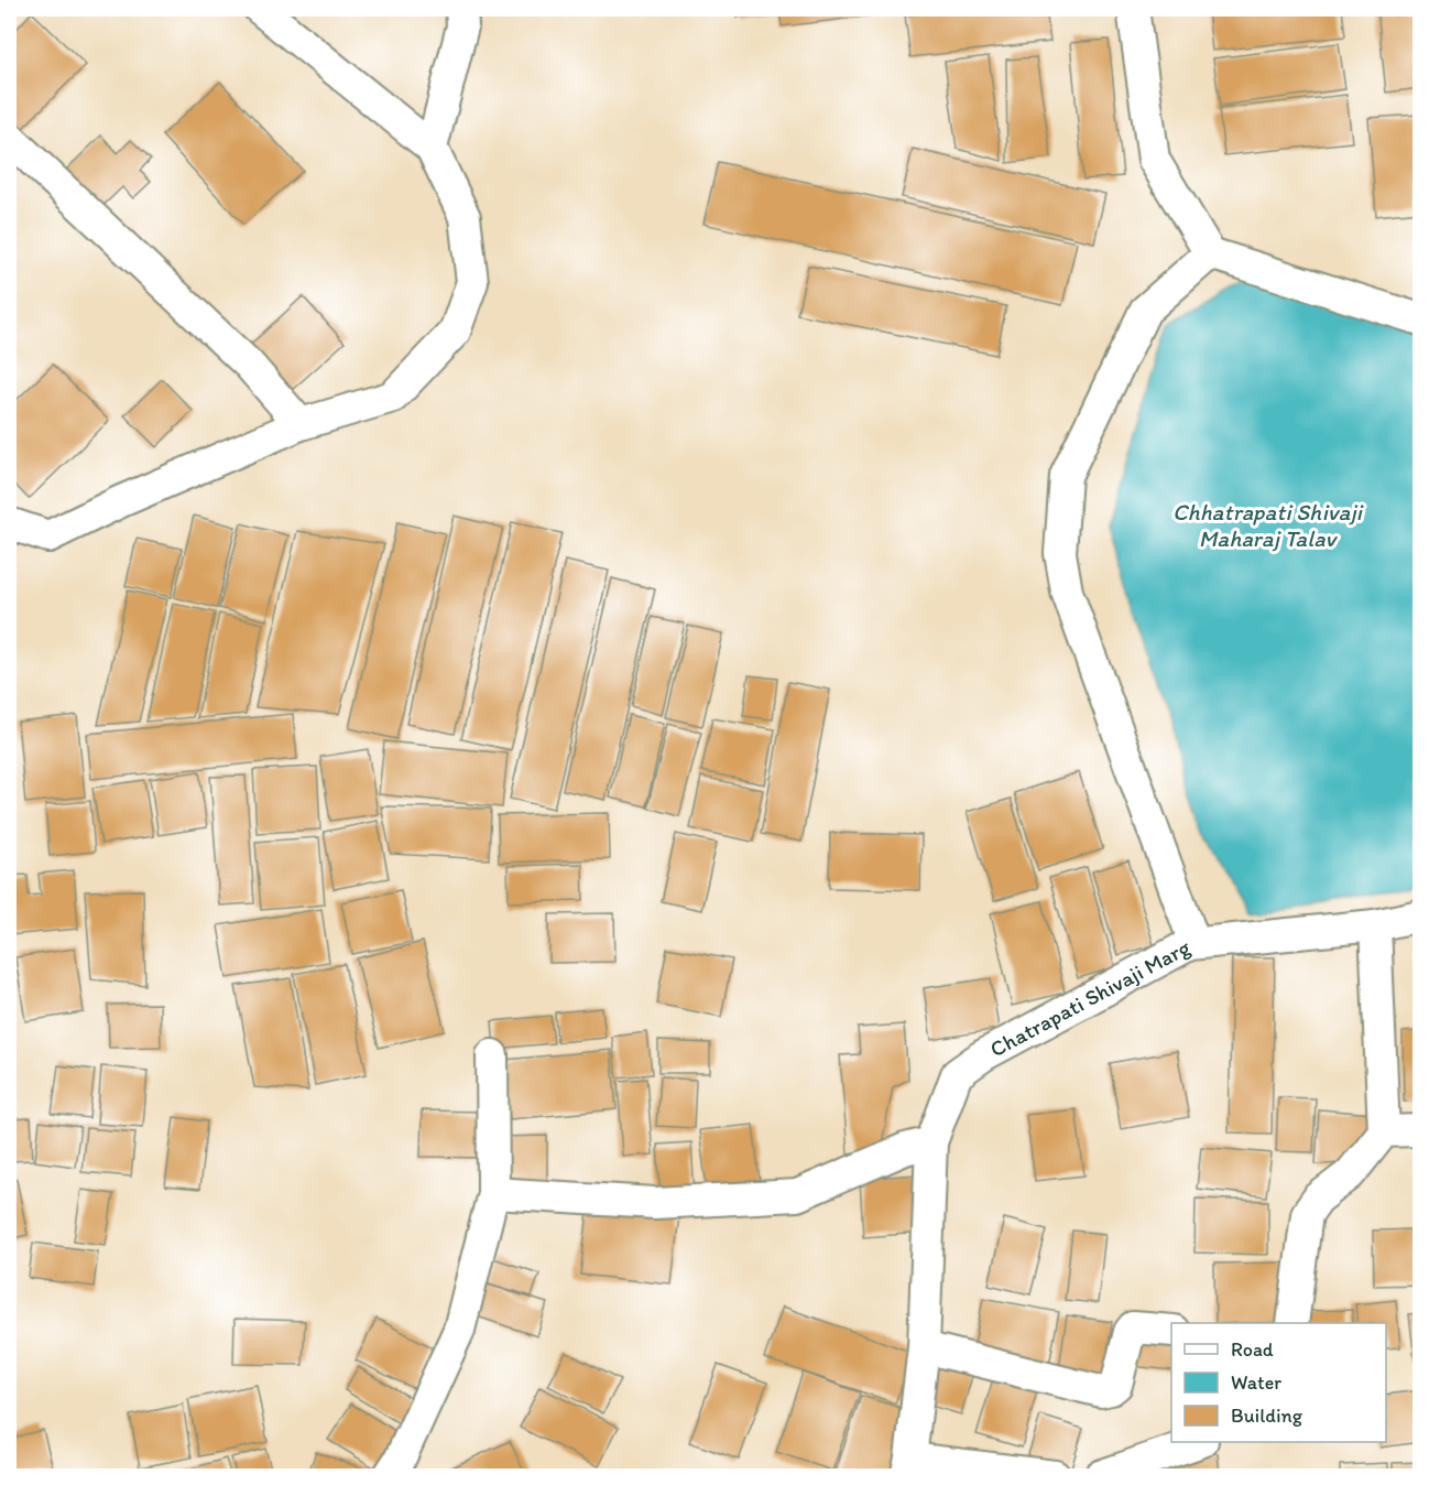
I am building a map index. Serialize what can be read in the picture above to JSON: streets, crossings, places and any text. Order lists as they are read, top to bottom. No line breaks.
{"streets":{"street":["Chatrapati Shivaji Marg"]},"water":["Chhatrapati Shivaji Maharaj Talav"],"legend":["Road","Water","Building"]}
